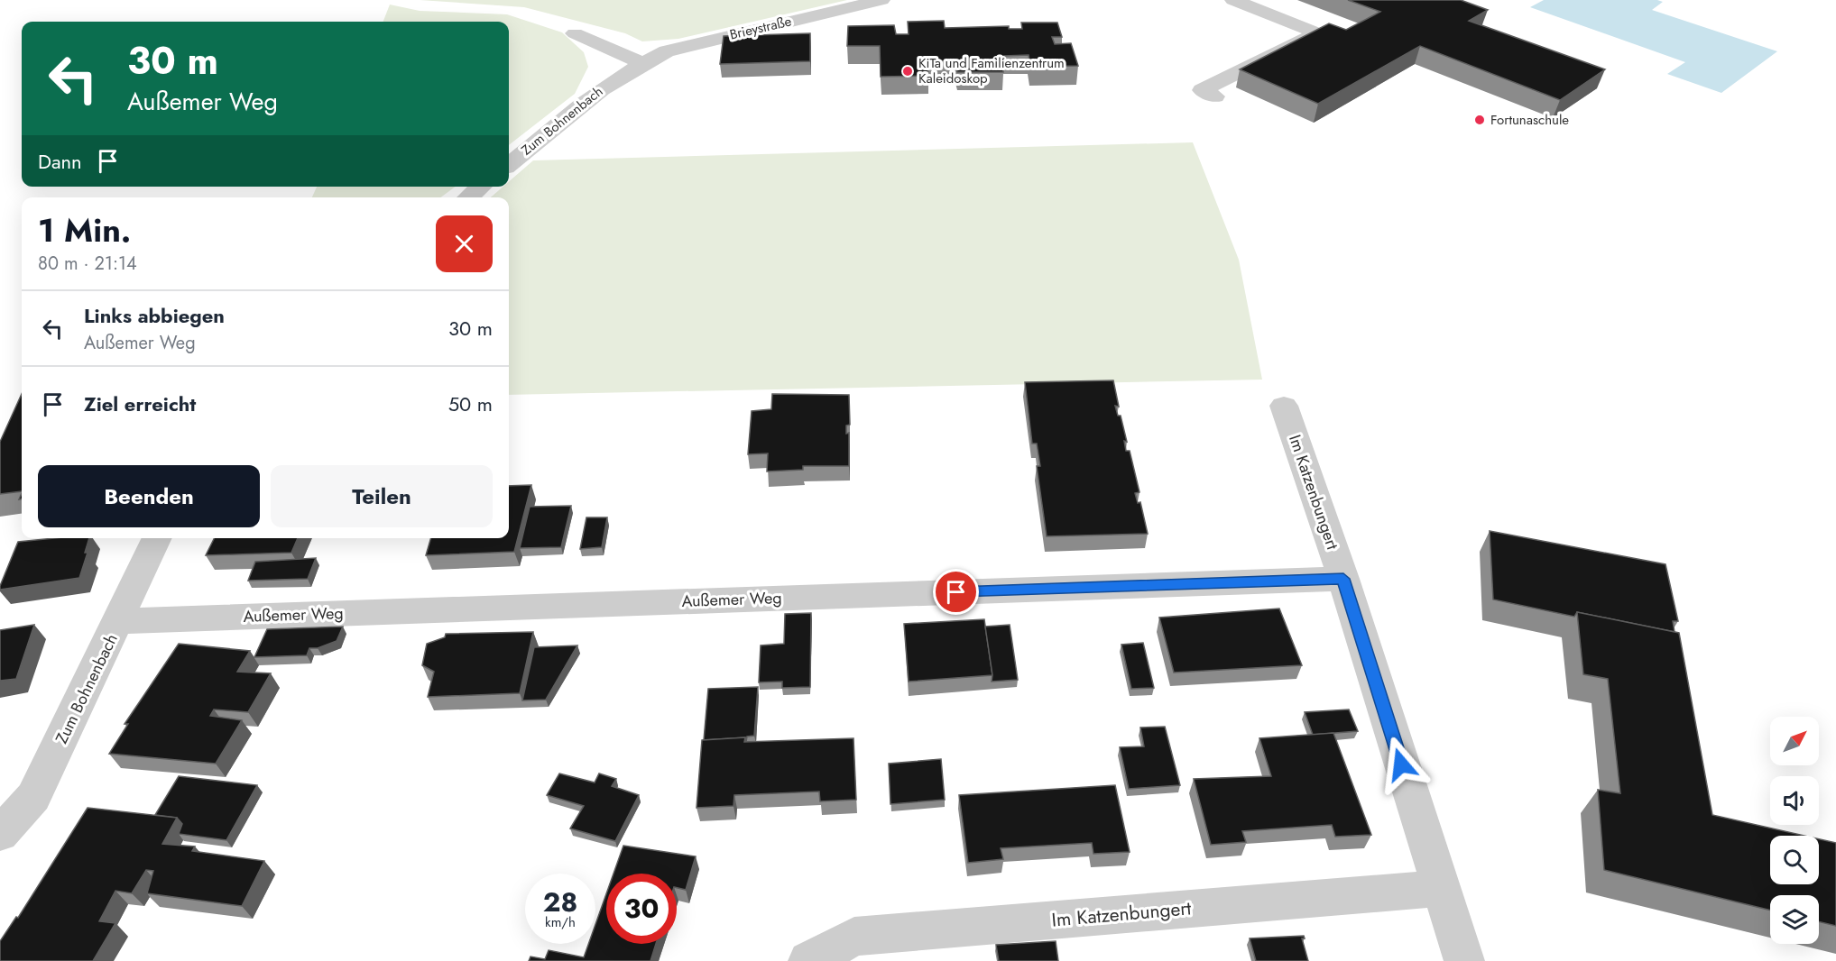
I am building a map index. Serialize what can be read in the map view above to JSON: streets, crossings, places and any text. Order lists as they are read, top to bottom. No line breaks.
{"streets":{"street":["Brieystraße","Zum Bohnenbach","Im Katzenbungert","Außemer Weg"]},"crossings":[["Brieystraße","Zum Bohnenbach"],["Zum Bohnenbach","Außemer Weg"],["Im Katzenbungert","Außemer Weg"]],"places":["KiTa und Familienzentrum Kaleidoskop","Fortunaschule"],"north":"top right","page":{"turn":["30 m","Außemer Weg"],"then":"Dann","heading":["1 Min.","80 m · 21:14"],"list":[{"name":"Links abbiegen","note":"Außemer Weg","value":"30 m"},{"name":"Ziel erreicht","value":"50 m"}],"buttons":["Beenden","Teilen"],"speed":"28 km/h","limit":"30"}}
